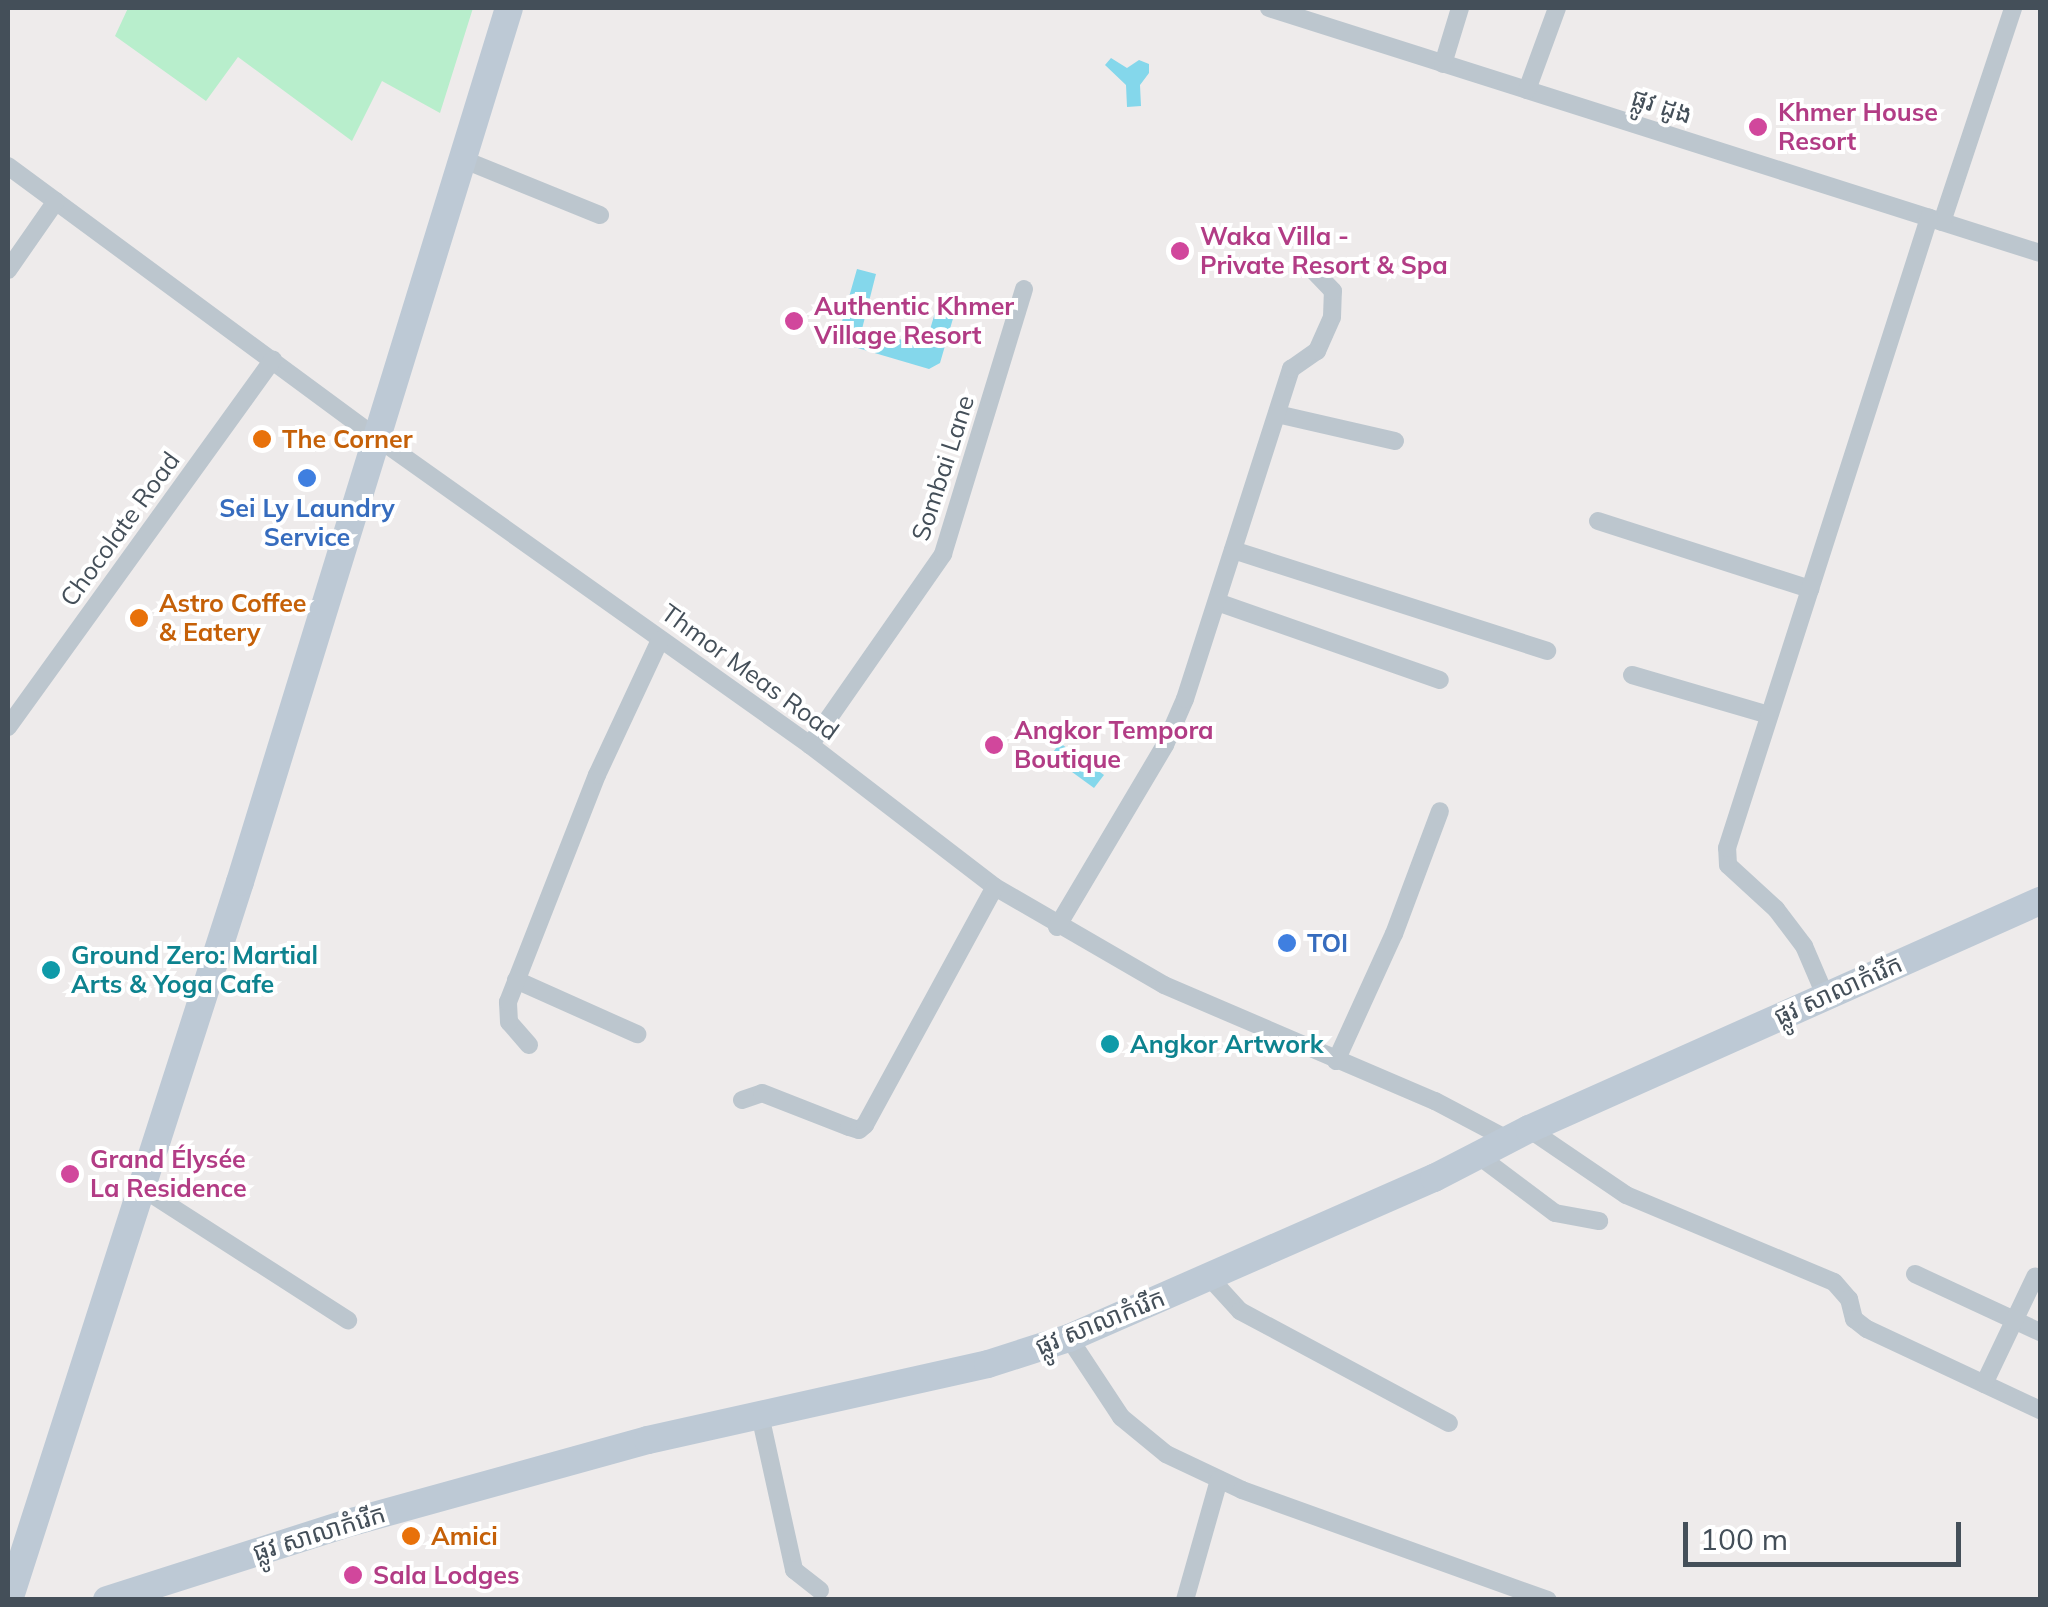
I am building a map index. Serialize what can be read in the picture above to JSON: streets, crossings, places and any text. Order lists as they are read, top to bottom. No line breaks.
{"streets":{"street":["ផ្លូវ ដូង","Sombai Lane","Chocolate Road","Thmor Meas Road","ផ្លូវ សាលាកំរើក"]},"crossings":[["Sombai Lane","Thmor Meas Road"],["Chocolate Road","Thmor Meas Road"],["Thmor Meas Road","ផ្លូវ សាលាកំរើក"]],"places":["Khmer House Resort","Waka Villa - Private Resort & Spa","Authentic Khmer Village Resort","The Corner","Sei Ly Laundry Service","Astro Coffee & Eatery","Angkor Tempora Boutique","TOI","Ground Zero: Martial Arts & Yoga Cafe","Angkor Artwork","Grand Élysée La Residence","Amici","Sala Lodges"],"scale_bar":"100 m"}
